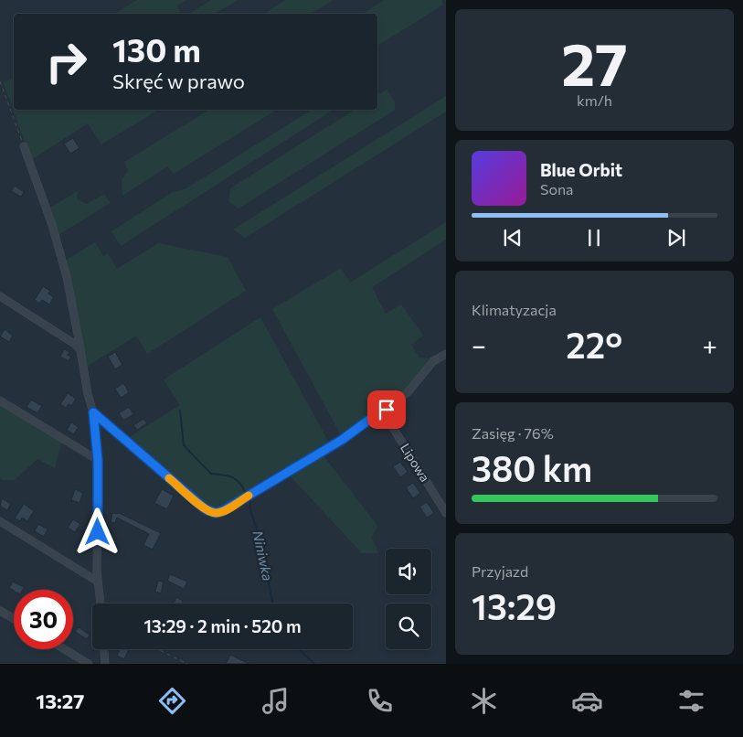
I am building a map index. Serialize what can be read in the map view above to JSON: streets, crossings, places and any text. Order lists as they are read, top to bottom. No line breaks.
{"streets":{"street":["Lipowa"]},"water":["Niniwka"],"page":{"tile":[["27","km/h"],"Klimatyzacja",["Zasięg · 76%","380 km"],["Przyjazd","13:29"]],"turn":["130 m","Skręć w prawo"],"song":["Blue Orbit","Sona"],"heat":["−","22°","+"],"limit":"30","trip":"13:29 · 2 min · 520 m","tabs":"13:27"}}
